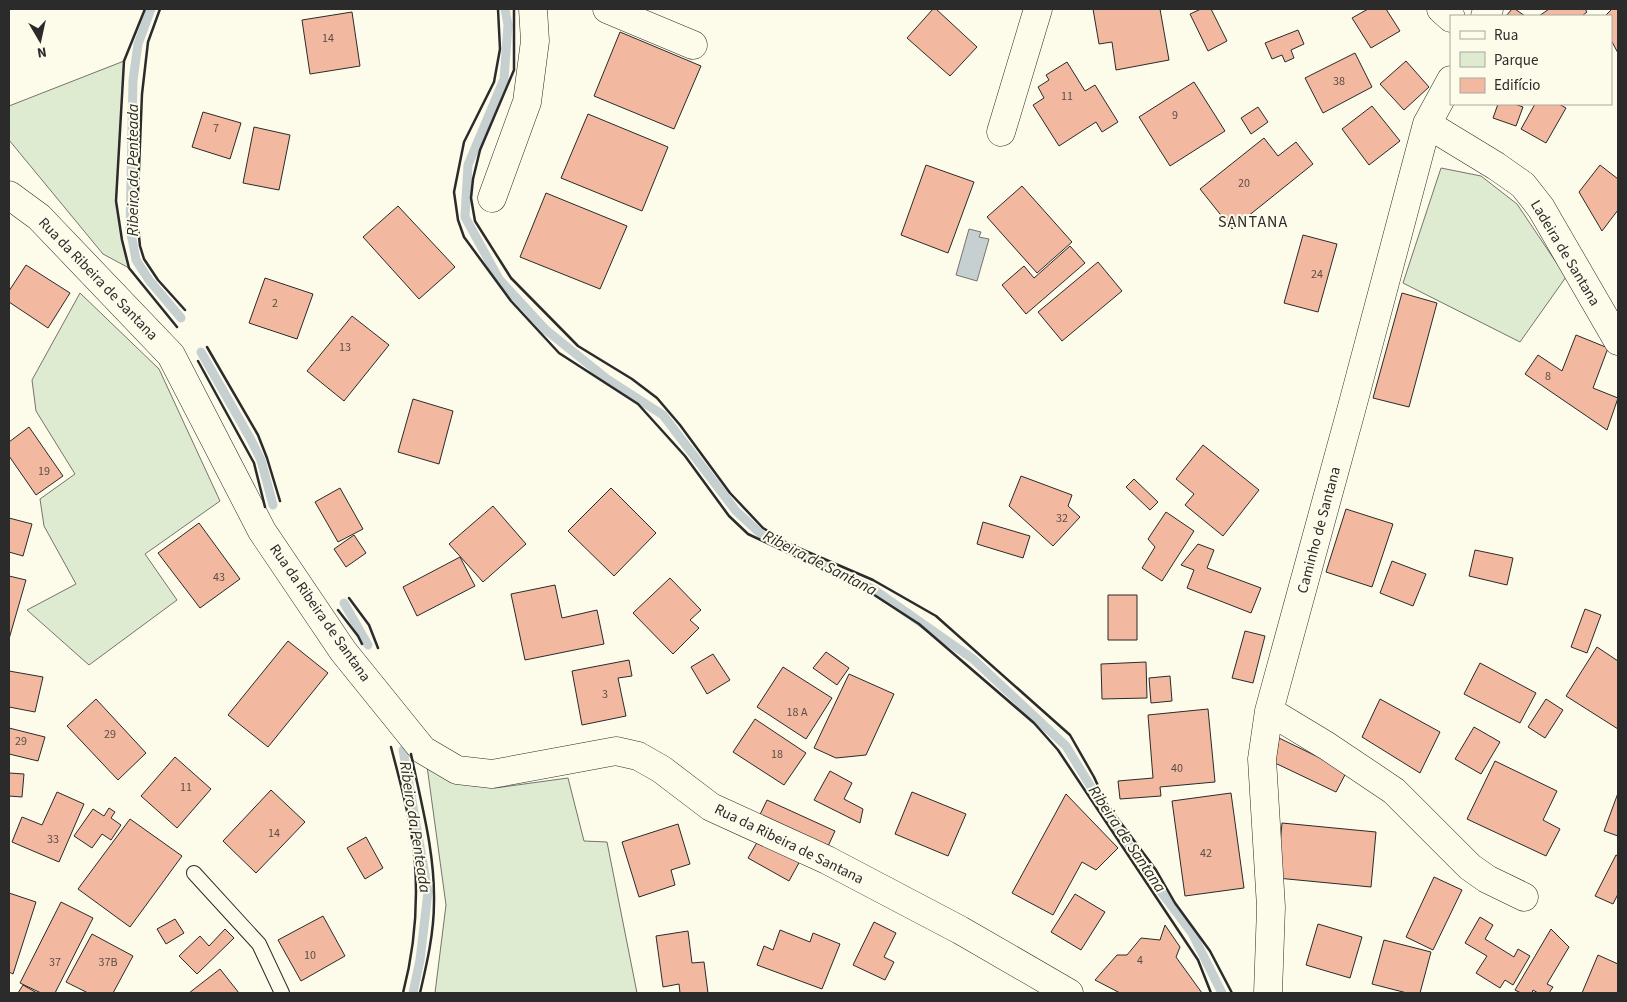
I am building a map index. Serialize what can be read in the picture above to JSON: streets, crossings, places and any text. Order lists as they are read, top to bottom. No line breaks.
{"streets":{"street":["Ladeira de Santana","Rua da Ribeira de Santana","Caminho de Santana"]},"crossings":[["Ladeira de Santana","Caminho de Santana"]],"districts":["SANTANA"],"water":["Ribeiro da Penteada","Ribeira de Santana"],"house_numbers":["14","38","11","9","7","20","24","2","13","8","19","32","43","3","18 A","29","29","18","40","11","14","33","42","10","4","37","37B"],"legend":["Rua","Parque","Edifício"],"north":"bottom"}
